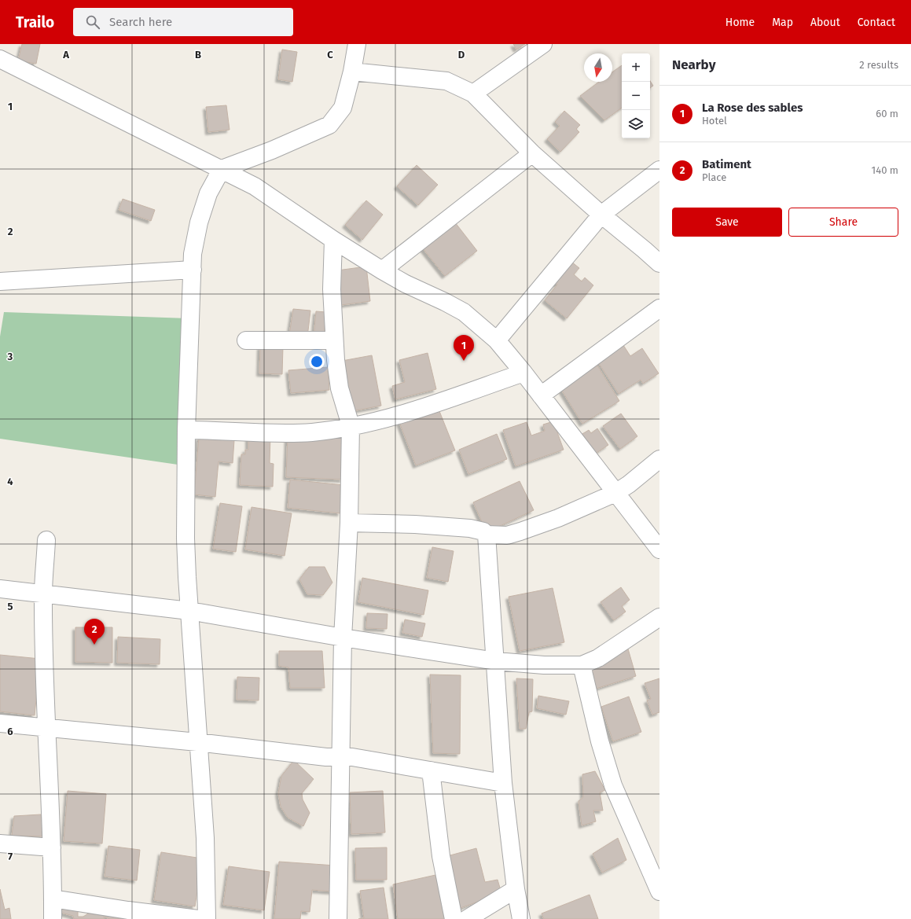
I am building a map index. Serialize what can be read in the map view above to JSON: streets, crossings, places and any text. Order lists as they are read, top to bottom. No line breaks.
{"north":"bottom","page":{"header":"Trailo","search":"Search here","nav":["Home","Map","About","Contact"],"heading":["Nearby","2 results"],"map_buttons":["+","−"],"list":[{"mark":"1","name":"La Rose des sables","note":"Hotel","value":"60 m"},{"mark":"2","name":"Batiment","note":"Place","value":"140 m"}],"buttons":["Save","Share"],"pins":["1","2"]},"grid":{"columns":["A","B","C","D"],"rows":["1","2","3","4","5","6","7"]}}
